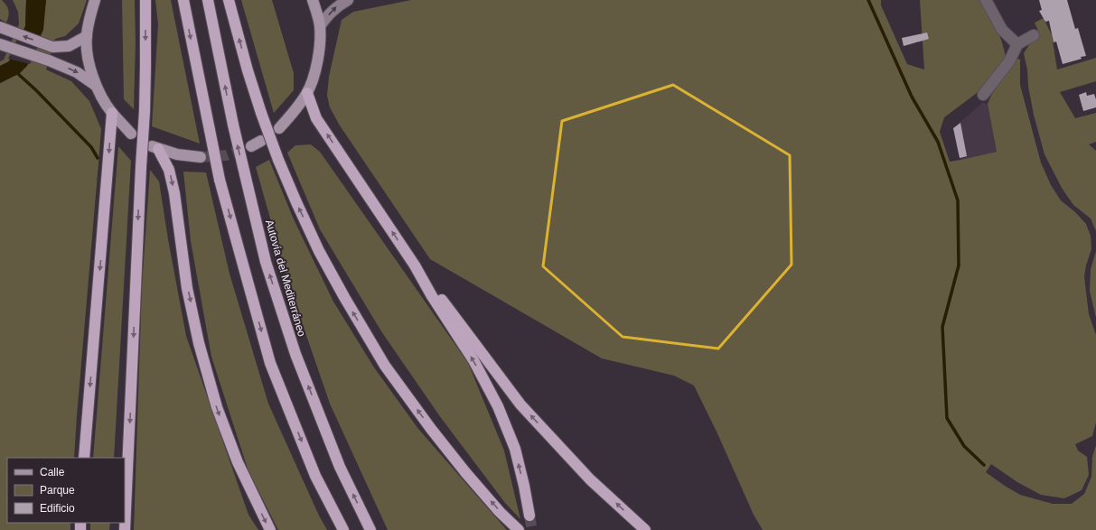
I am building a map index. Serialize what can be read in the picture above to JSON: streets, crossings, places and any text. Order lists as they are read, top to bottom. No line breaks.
{"streets":{"highway":["Autovía del Mediterráneo"]},"legend":["Calle","Parque","Edificio"]}
